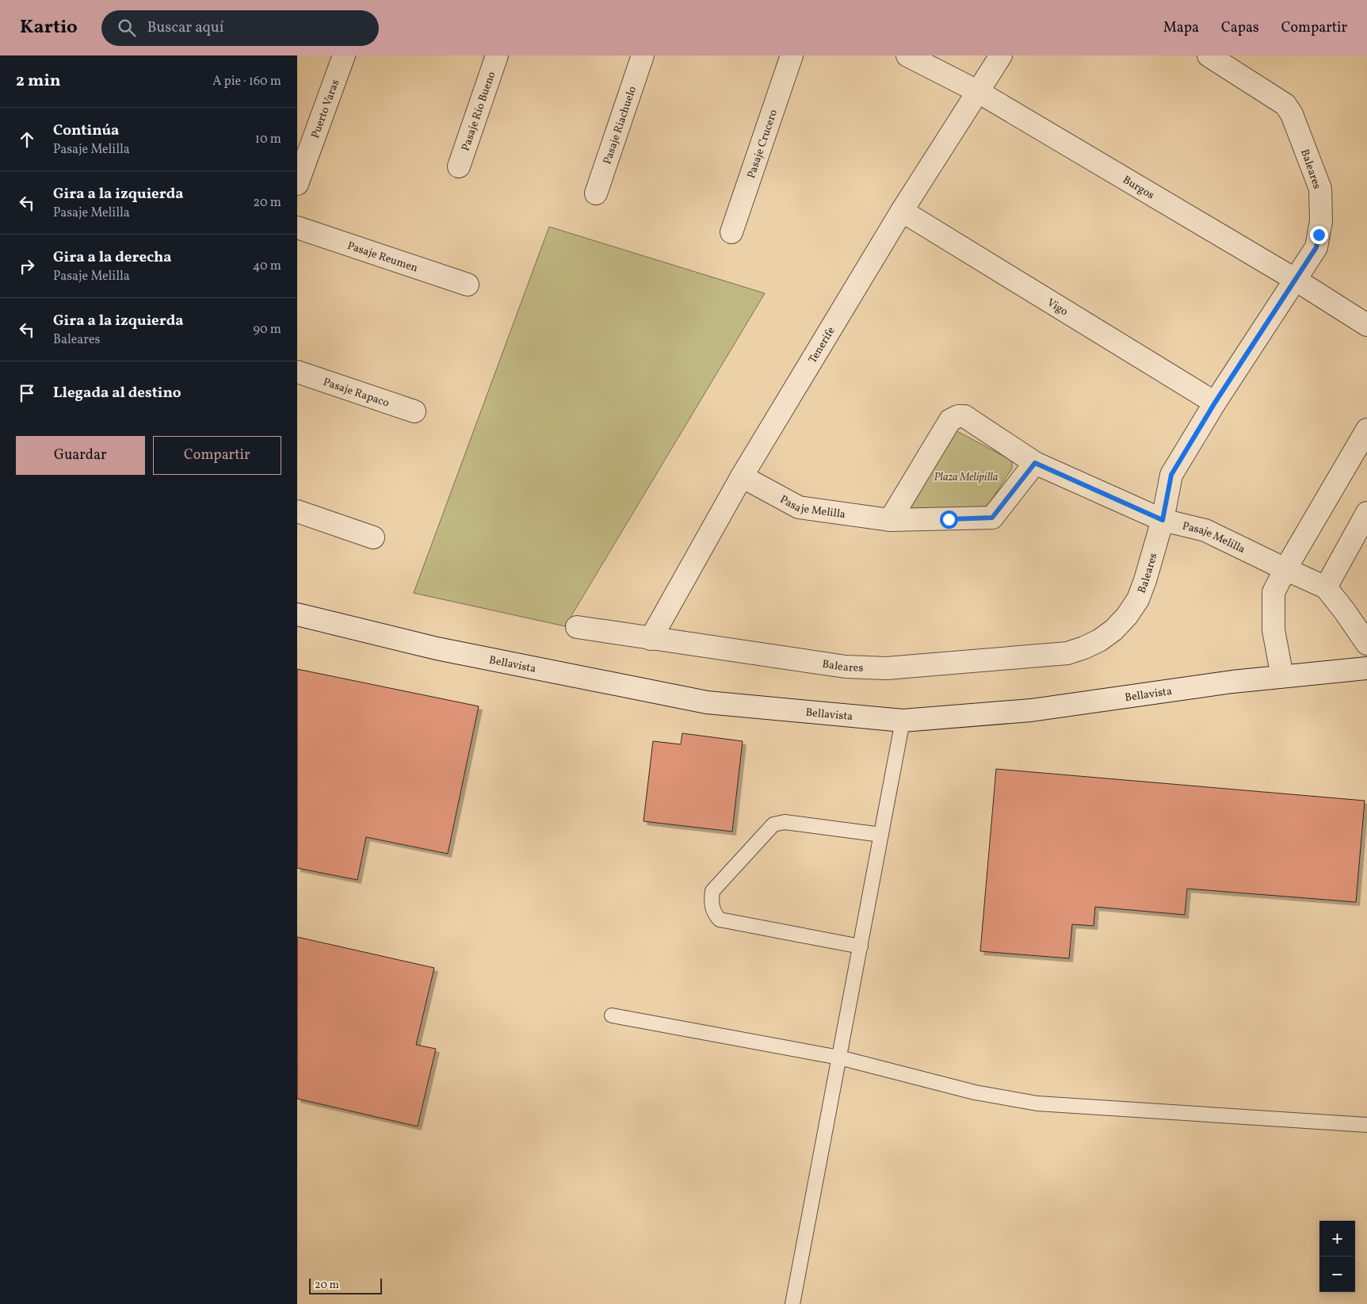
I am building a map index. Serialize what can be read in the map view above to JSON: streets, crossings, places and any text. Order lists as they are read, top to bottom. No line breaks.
{"streets":{"street":["Puerto Varas","Pasaje Río Bueno","Pasaje Riachuelo","Pasaje Crucero","Baleares","Burgos","Pasaje Reumen","Vigo","Tenerife","Pasaje Rapaco","Pasaje Melilla","Bellavista"]},"crossings":[["Baleares","Burgos"],["Baleares","Vigo"],["Baleares","Tenerife"],["Baleares","Pasaje Melilla"],["Burgos","Tenerife"],["Vigo","Tenerife"],["Tenerife","Pasaje Melilla"]],"parks":["Plaza Melipilla"],"scale_bar":"20 m","page":{"header":"Kartio","search":"Buscar aquí","nav":["Mapa","Capas","Compartir"],"heading":["2 min","A pie · 160 m"],"list":[["Continúa","Pasaje Melilla","10 m"],["Gira a la izquierda","Pasaje Melilla","20 m"],["Gira a la derecha","Pasaje Melilla","40 m"],["Gira a la izquierda","Baleares","90 m"],"Llegada al destino"],"buttons":["Guardar","Compartir"],"map_buttons":["+","−"],"scale":"20 m"}}
